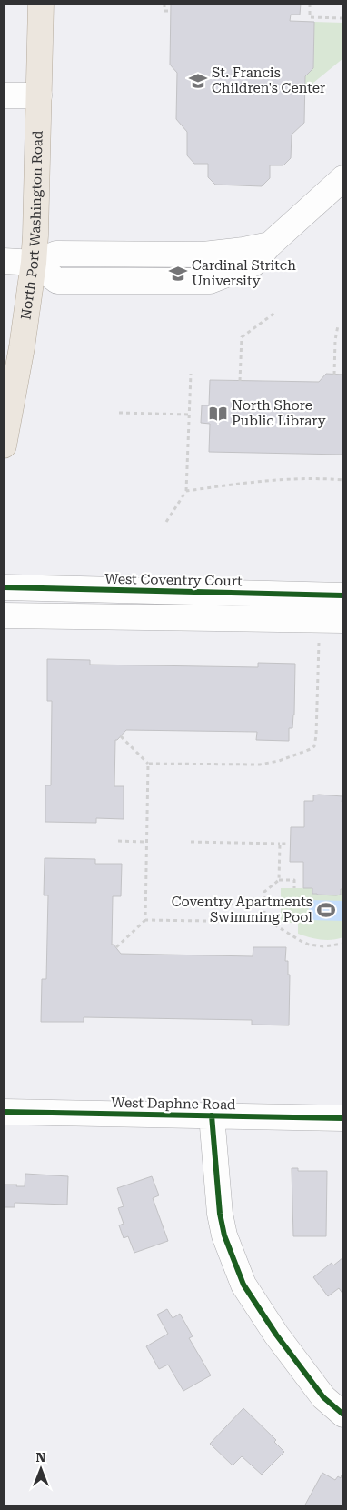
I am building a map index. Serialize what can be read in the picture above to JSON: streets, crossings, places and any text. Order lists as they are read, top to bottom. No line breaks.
{"streets":{"main road":["North Port Washington Road"],"street":["West Coventry Court","West Daphne Road"]},"places":{"school or university":["St. Francis Children's Center","Cardinal Stritch University"],"library":["North Shore Public Library"],"sports":["Coventry Apartments Swimming Pool"]},"north":"top"}
